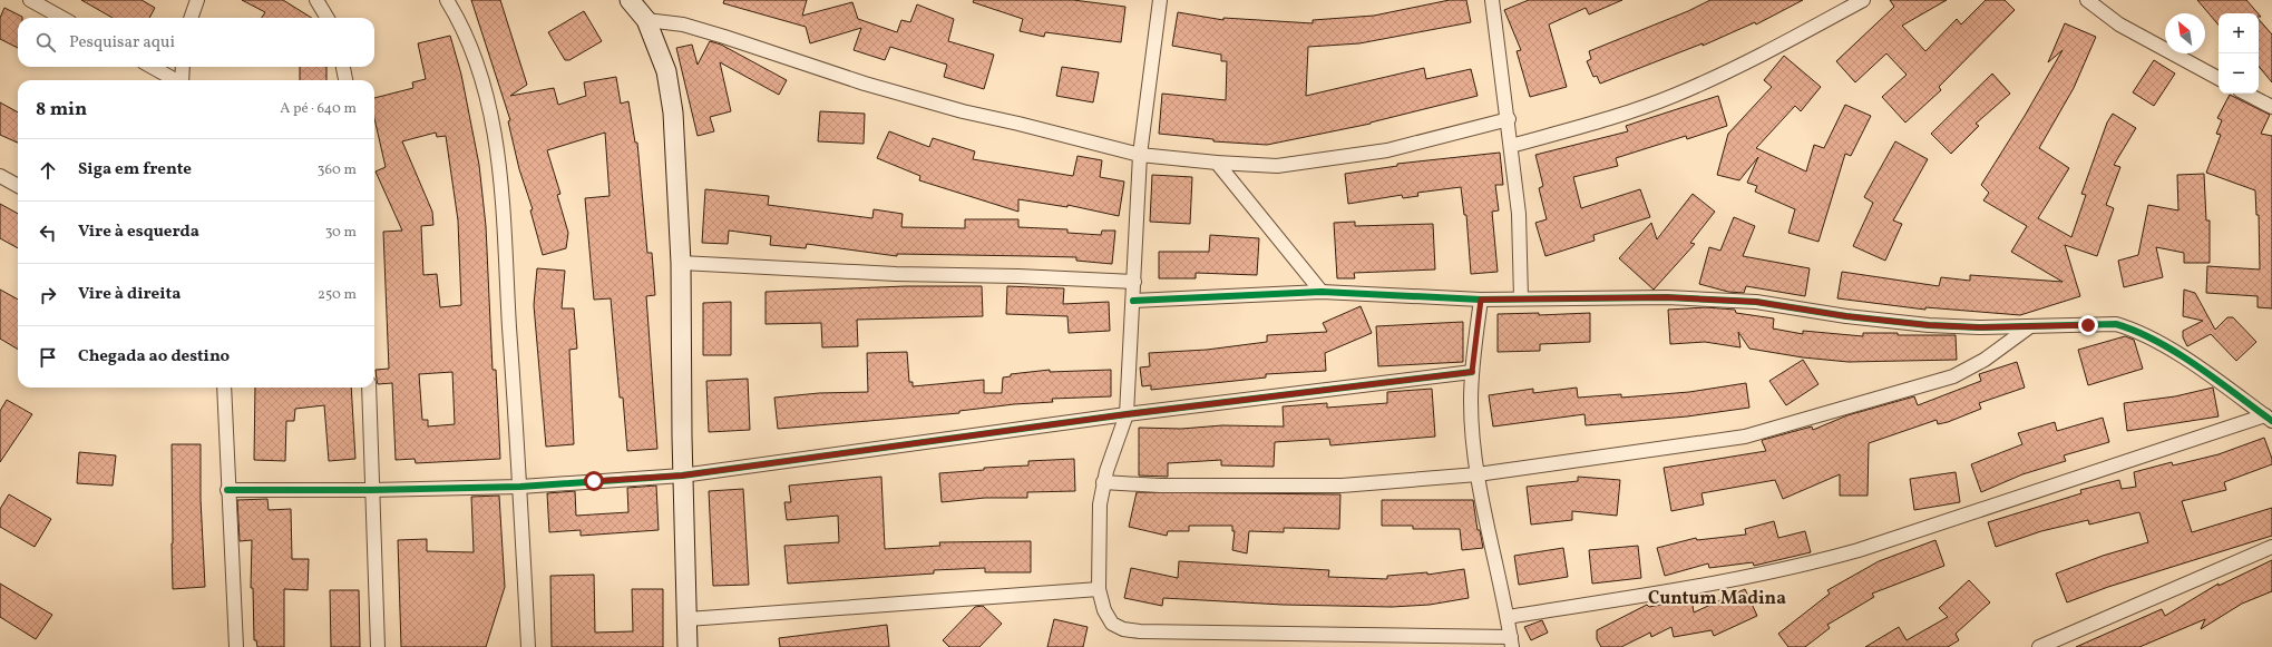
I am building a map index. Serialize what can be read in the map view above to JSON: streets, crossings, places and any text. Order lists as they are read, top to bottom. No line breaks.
{"districts":["Cuntum Madina"],"north":"top left","page":{"map_buttons":["+","−"],"search":"Pesquisar aqui","heading":["8 min","A pé · 640 m"],"list":[["Siga em frente","360 m"],["Vire à esquerda","30 m"],["Vire à direita","250 m"],"Chegada ao destino"]}}
